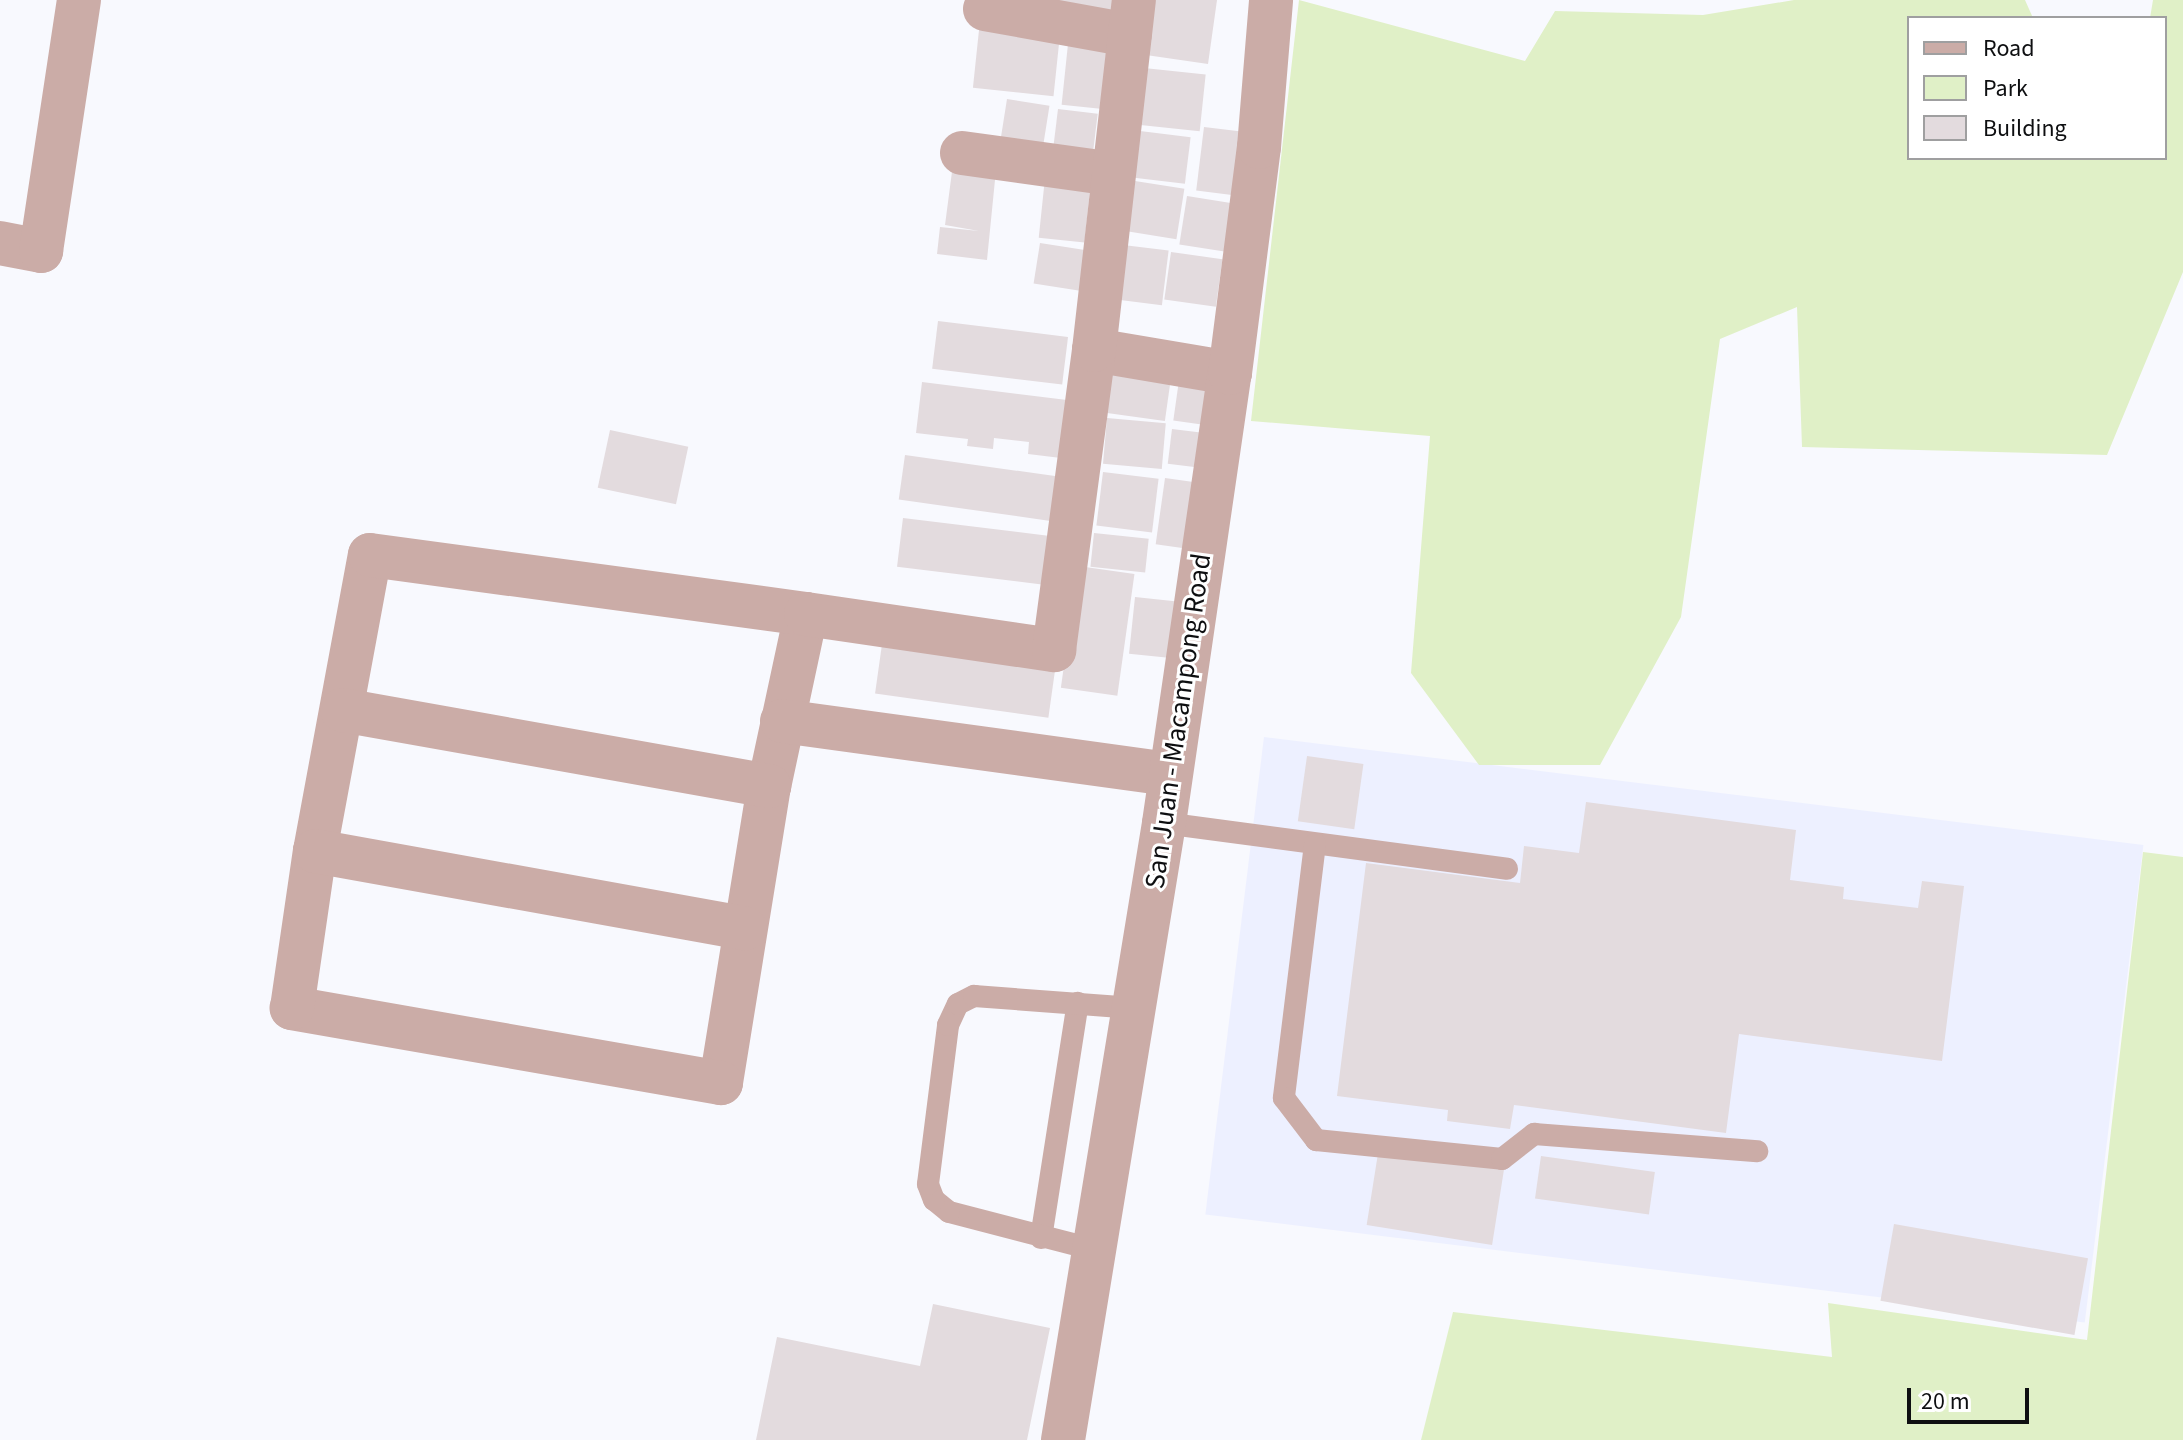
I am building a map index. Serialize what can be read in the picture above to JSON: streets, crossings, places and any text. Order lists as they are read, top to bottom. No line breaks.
{"streets":{"street":["San Juan - Macampong Road"]},"legend":["Road","Park","Building"],"scale_bar":"20 m"}
